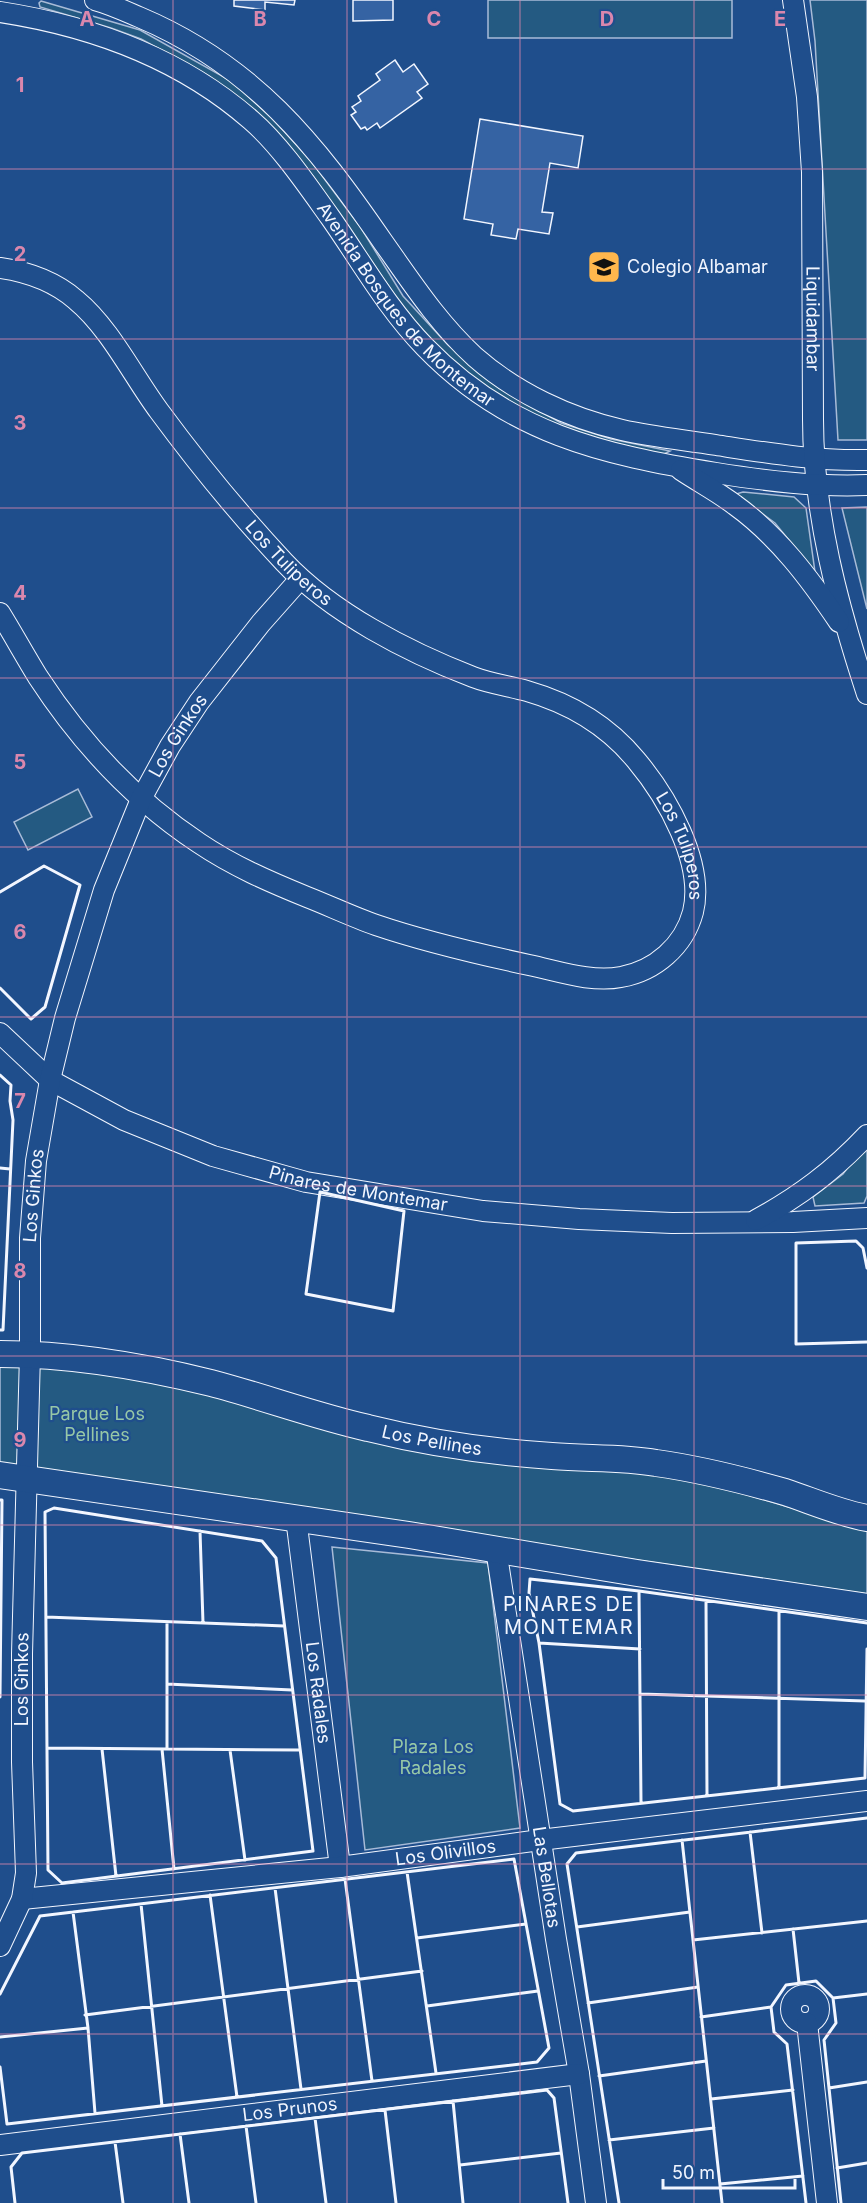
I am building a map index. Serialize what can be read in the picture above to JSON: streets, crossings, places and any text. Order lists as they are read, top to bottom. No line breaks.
{"streets":{"main road":["Los Pellines"],"street":["Avenida Bosques de Montemar","Liquidambar","Los Tuliperos","Los Ginkos","Pinares de Montemar","Los Radales","Los Olivillos","Las Bellotas","Los Prunos"]},"crossings":[["Avenida Bosques de Montemar","Liquidambar"],["Los Tuliperos","Los Ginkos"],["Los Ginkos","Pinares de Montemar"],["Los Ginkos","Los Pellines"],["Los Ginkos","Los Olivillos"],["Los Radales","Los Olivillos"],["Los Olivillos","Las Bellotas"],["Las Bellotas","Los Prunos"]],"districts":["PINARES DE MONTEMAR"],"parks":["Parque Los Pellines","Plaza Los Radales"],"places":{"school or university":["Colegio Albamar"]},"scale_bar":"50 m","grid":{"columns":["A","B","C","D","E"],"rows":["1","2","3","4","5","6","7","8","9"]}}
